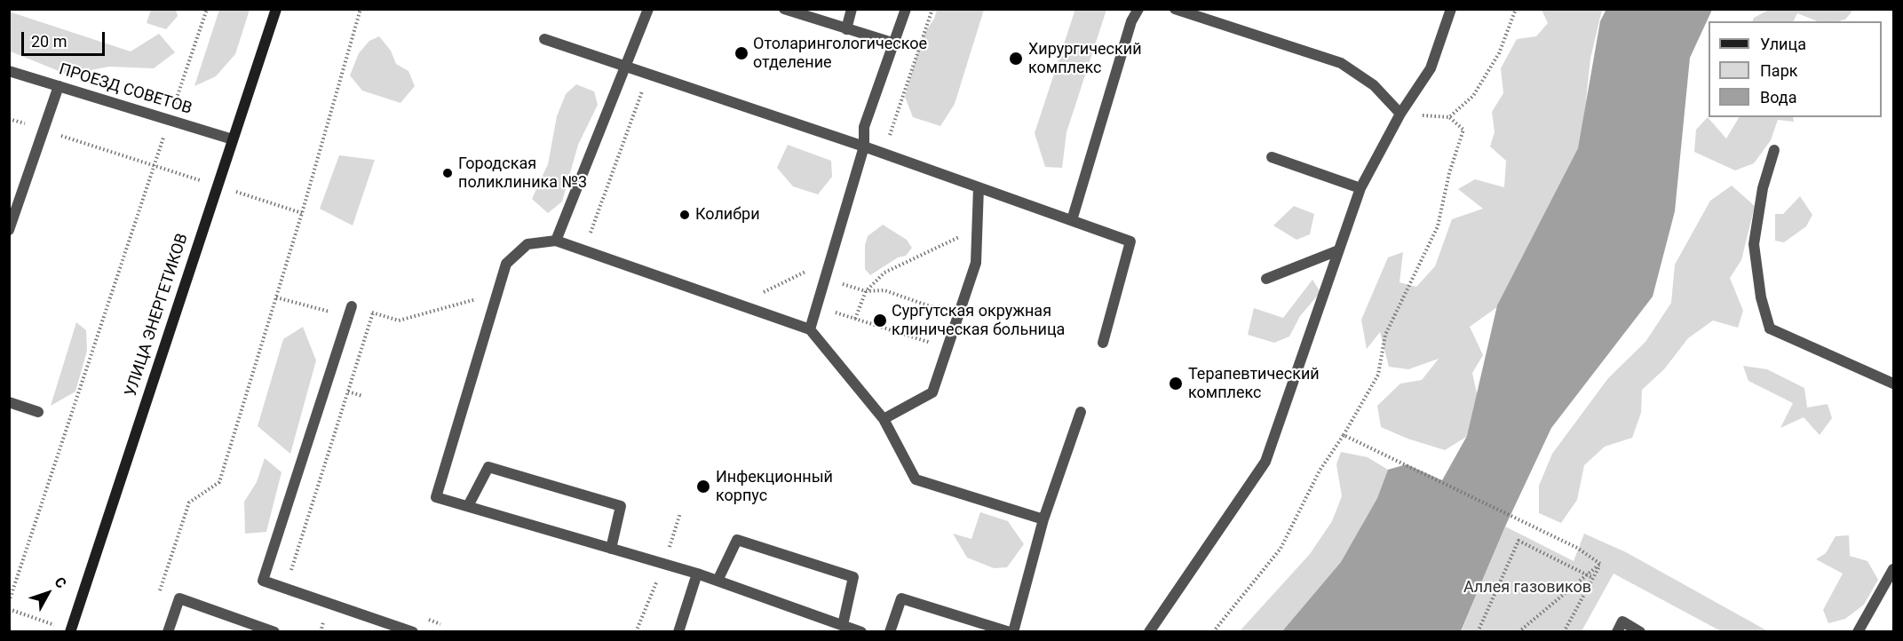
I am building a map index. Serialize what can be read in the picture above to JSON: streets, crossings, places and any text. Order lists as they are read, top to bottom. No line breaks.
{"streets":{"main road":["УЛИЦА ЭНЕРГЕТИКОВ"],"street":["ПРОЕЗД СОВЕТОВ"]},"crossings":[["ПРОЕЗД СОВЕТОВ","УЛИЦА ЭНЕРГЕТИКОВ"]],"parks":["Аллея газовиков"],"places":["Отоларингологическое отделение","Хирургический комплекс","Городская поликлиника №3","Колибри","Сургутская окружная клиническая больница","Терапевтический комплекс","Инфекционный корпус"],"legend":["Улица","Парк","Вода"],"scale_bar":"20 m","north":"top right"}
